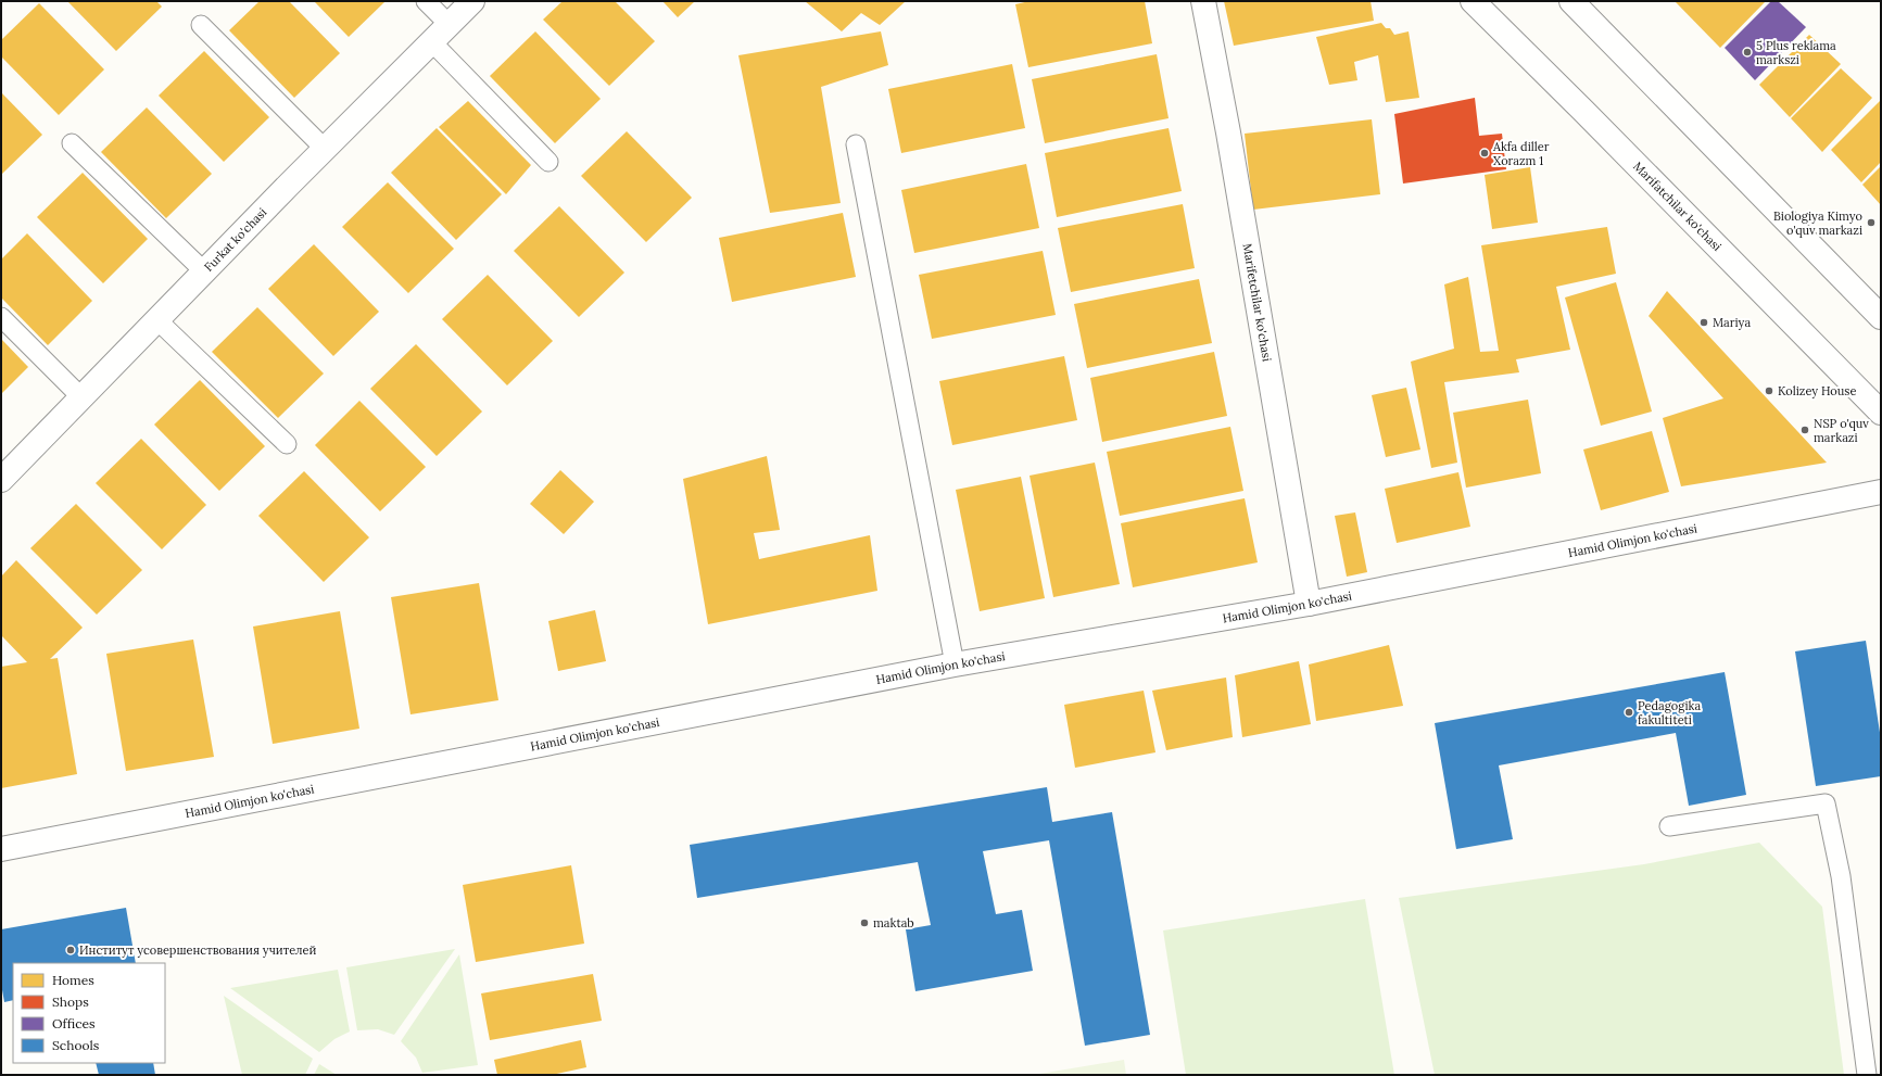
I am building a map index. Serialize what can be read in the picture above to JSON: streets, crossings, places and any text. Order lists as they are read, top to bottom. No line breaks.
{"streets":{"street":["Marifatchilar ko'chasi","Furkat ko'chasi","Marifetchilar ko'chasi","Hamid Olimjon ko'chasi"]},"crossings":[["Marifetchilar ko'chasi","Hamid Olimjon ko'chasi"]],"places":["5 Plus reklama markszi","Akfa diller Xorazm 1","Biologiya Kimyo o'quv markazi","Mariya","Kolizey House","NSP o'quv markazi","Pedagogika fakultiteti","maktab","Институт усовершенствования учителей"],"legend":["Homes","Shops","Offices","Schools"]}
